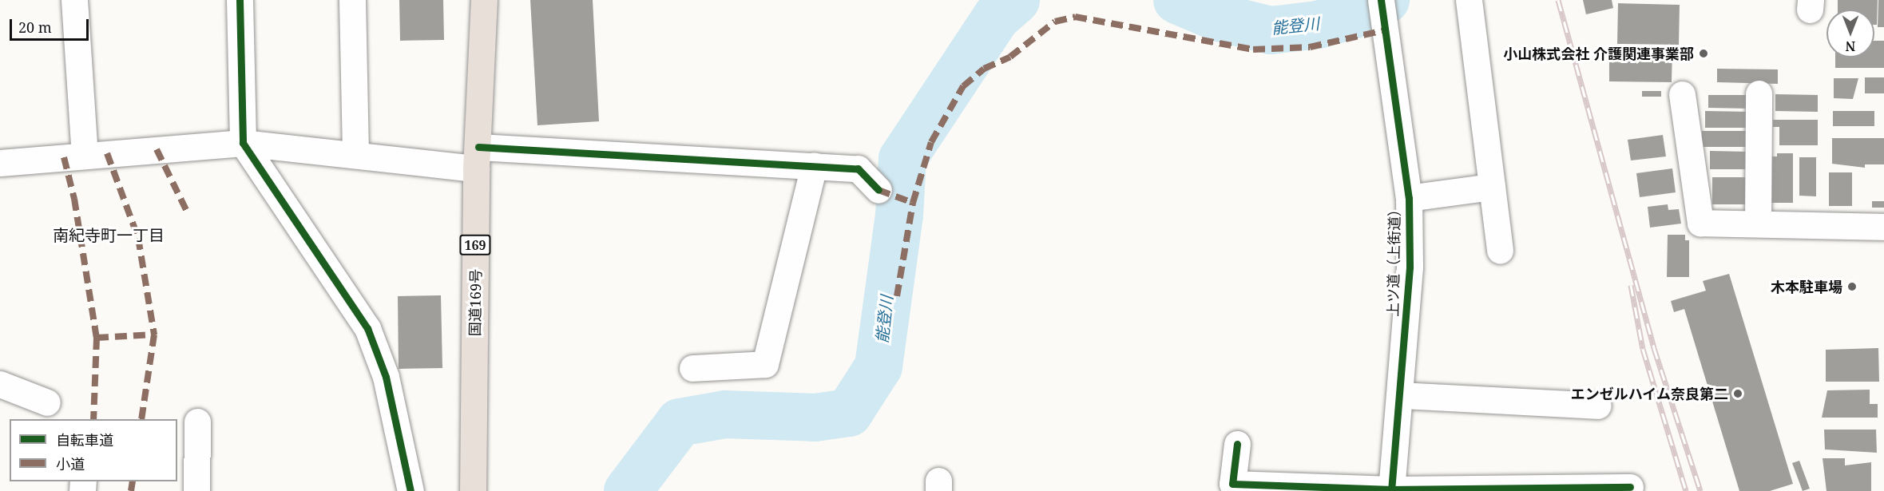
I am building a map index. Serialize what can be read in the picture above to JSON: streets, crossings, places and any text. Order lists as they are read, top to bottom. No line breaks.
{"streets":{"highway":["169","国道169号"],"street":["上ツ道（上街道）"]},"districts":["南紀寺町一丁目"],"water":["能登川"],"places":["小山株式会社 介護関連事業部","木本駐車場","エンゼルハイム奈良第二"],"legend":["自転車道","小道"],"scale_bar":"20 m","north":"bottom"}
